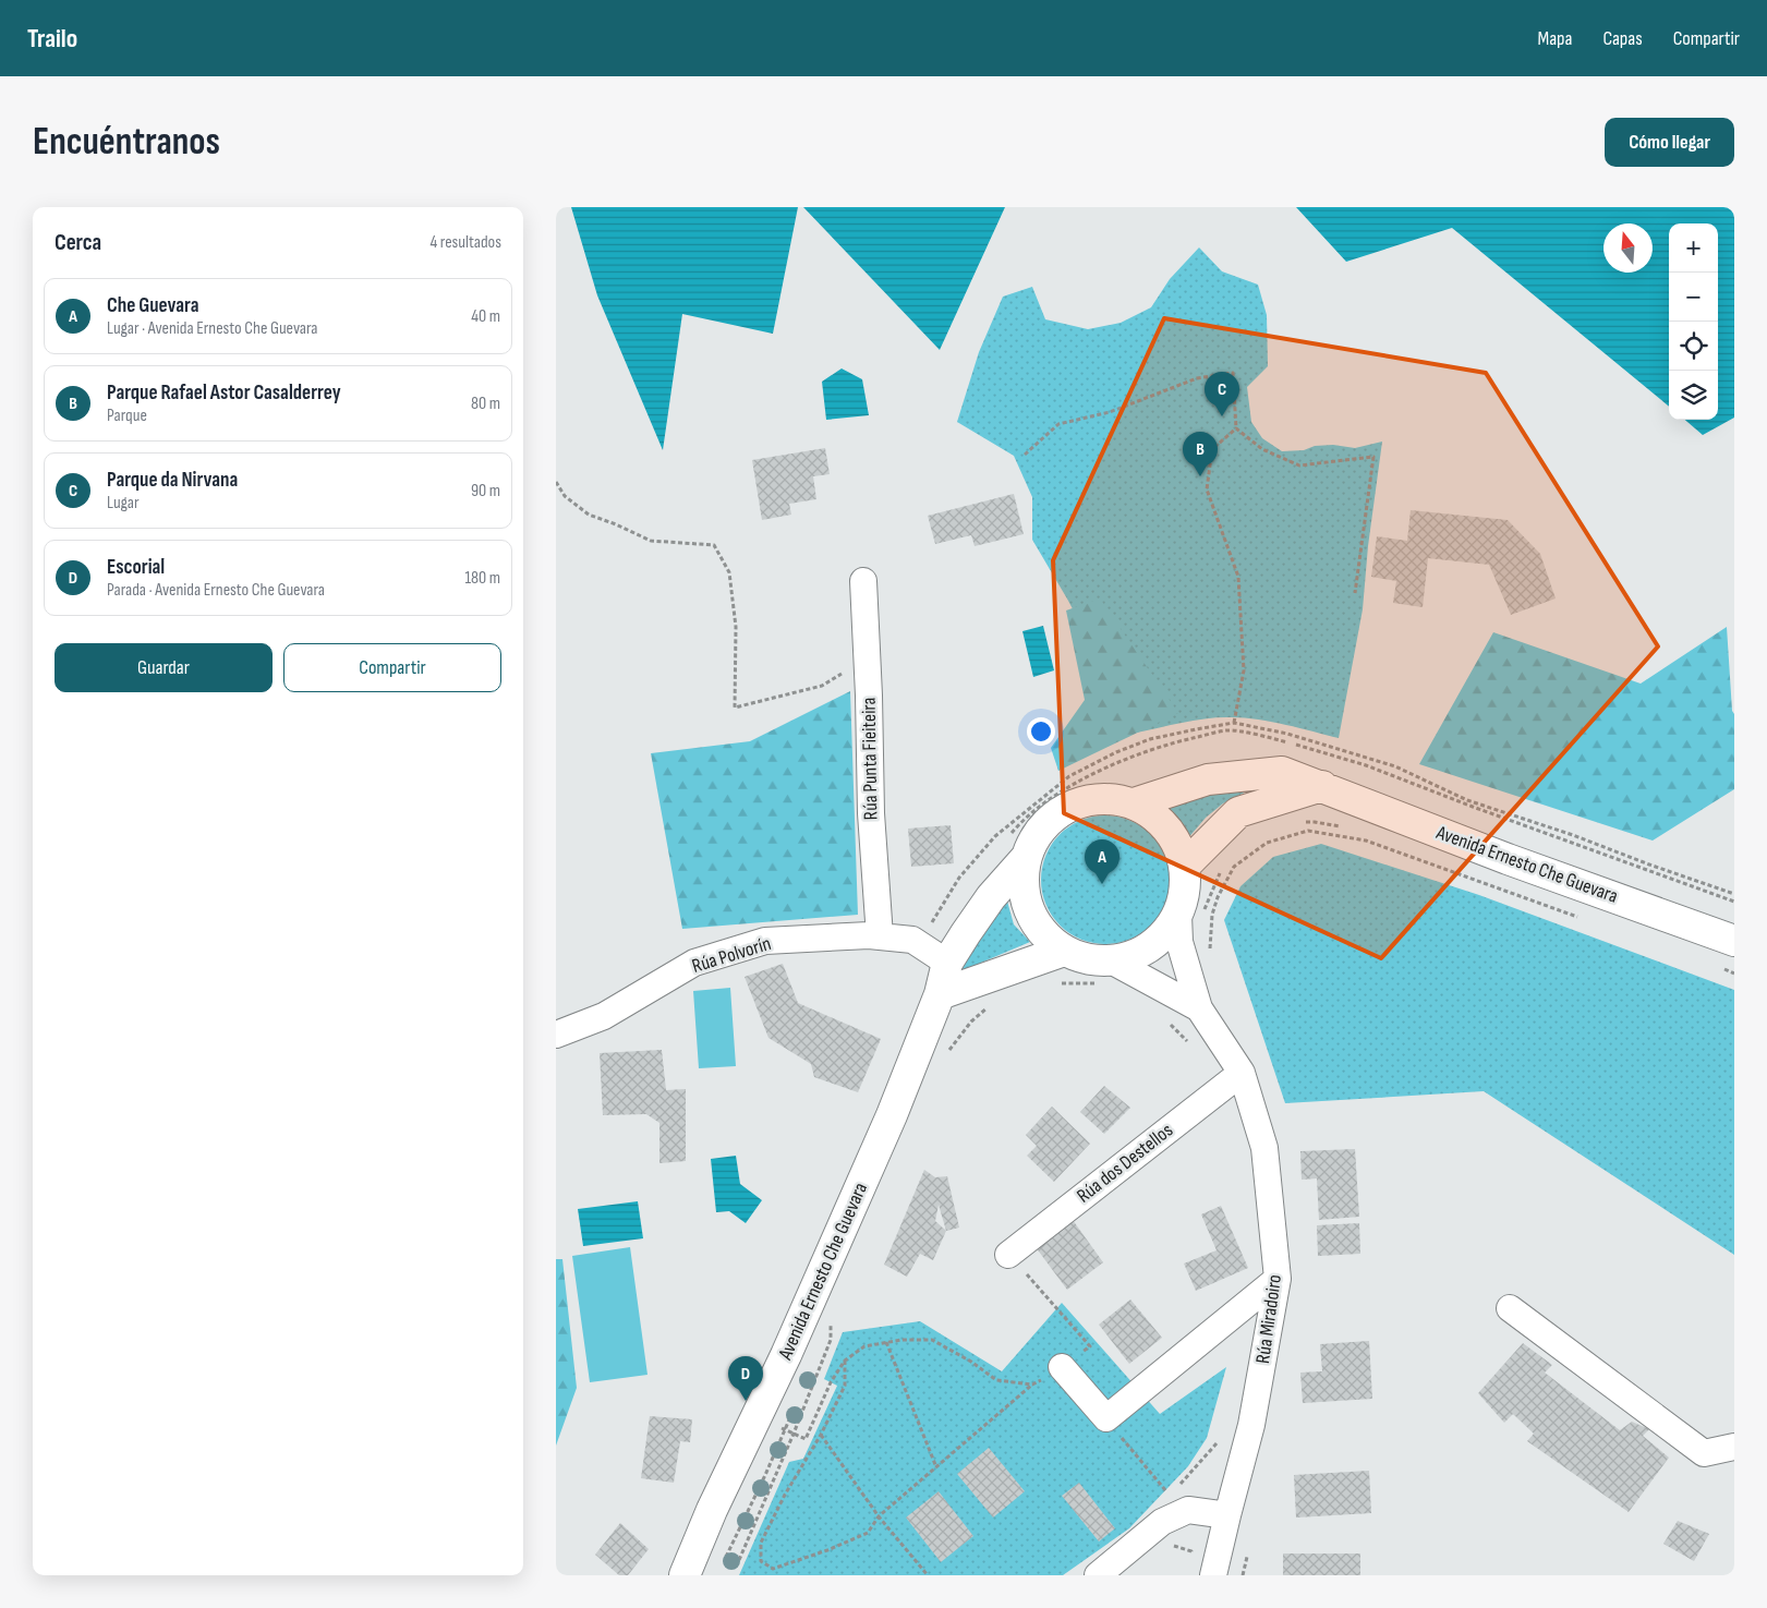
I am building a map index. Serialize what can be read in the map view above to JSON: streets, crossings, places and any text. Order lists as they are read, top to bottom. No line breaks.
{"streets":{"main road":["Avenida Ernesto Che Guevara"],"street":["Rúa Punta Fieiteira","Rúa Polvorín","Rúa dos Destellos","Rúa Miradoiro"]},"crossings":[["Rúa Punta Fieiteira","Rúa Polvorín"],["Avenida Ernesto Che Guevara","Rúa Polvorín"],["Avenida Ernesto Che Guevara","Rúa Miradoiro"],["Rúa dos Destellos","Rúa Miradoiro"]],"north":"top","page":{"header":"Trailo","nav":["Mapa","Capas","Compartir"],"buttons":["Cómo llegar",["Guardar","Compartir"]],"title":"Encuéntranos","heading":["Cerca","4 resultados"],"map_buttons":["+","−"],"list":[{"mark":"A","name":"Che Guevara","note":"Lugar · Avenida Ernesto Che Guevara","value":"40 m"},{"mark":"B","name":"Parque Rafael Astor Casalderrey","note":"Parque","value":"80 m"},{"mark":"C","name":"Parque da Nirvana","note":"Lugar","value":"90 m"},{"mark":"D","name":"Escorial","note":"Parada · Avenida Ernesto Che Guevara","value":"180 m"}],"pins":["C","B","A","D"]}}
